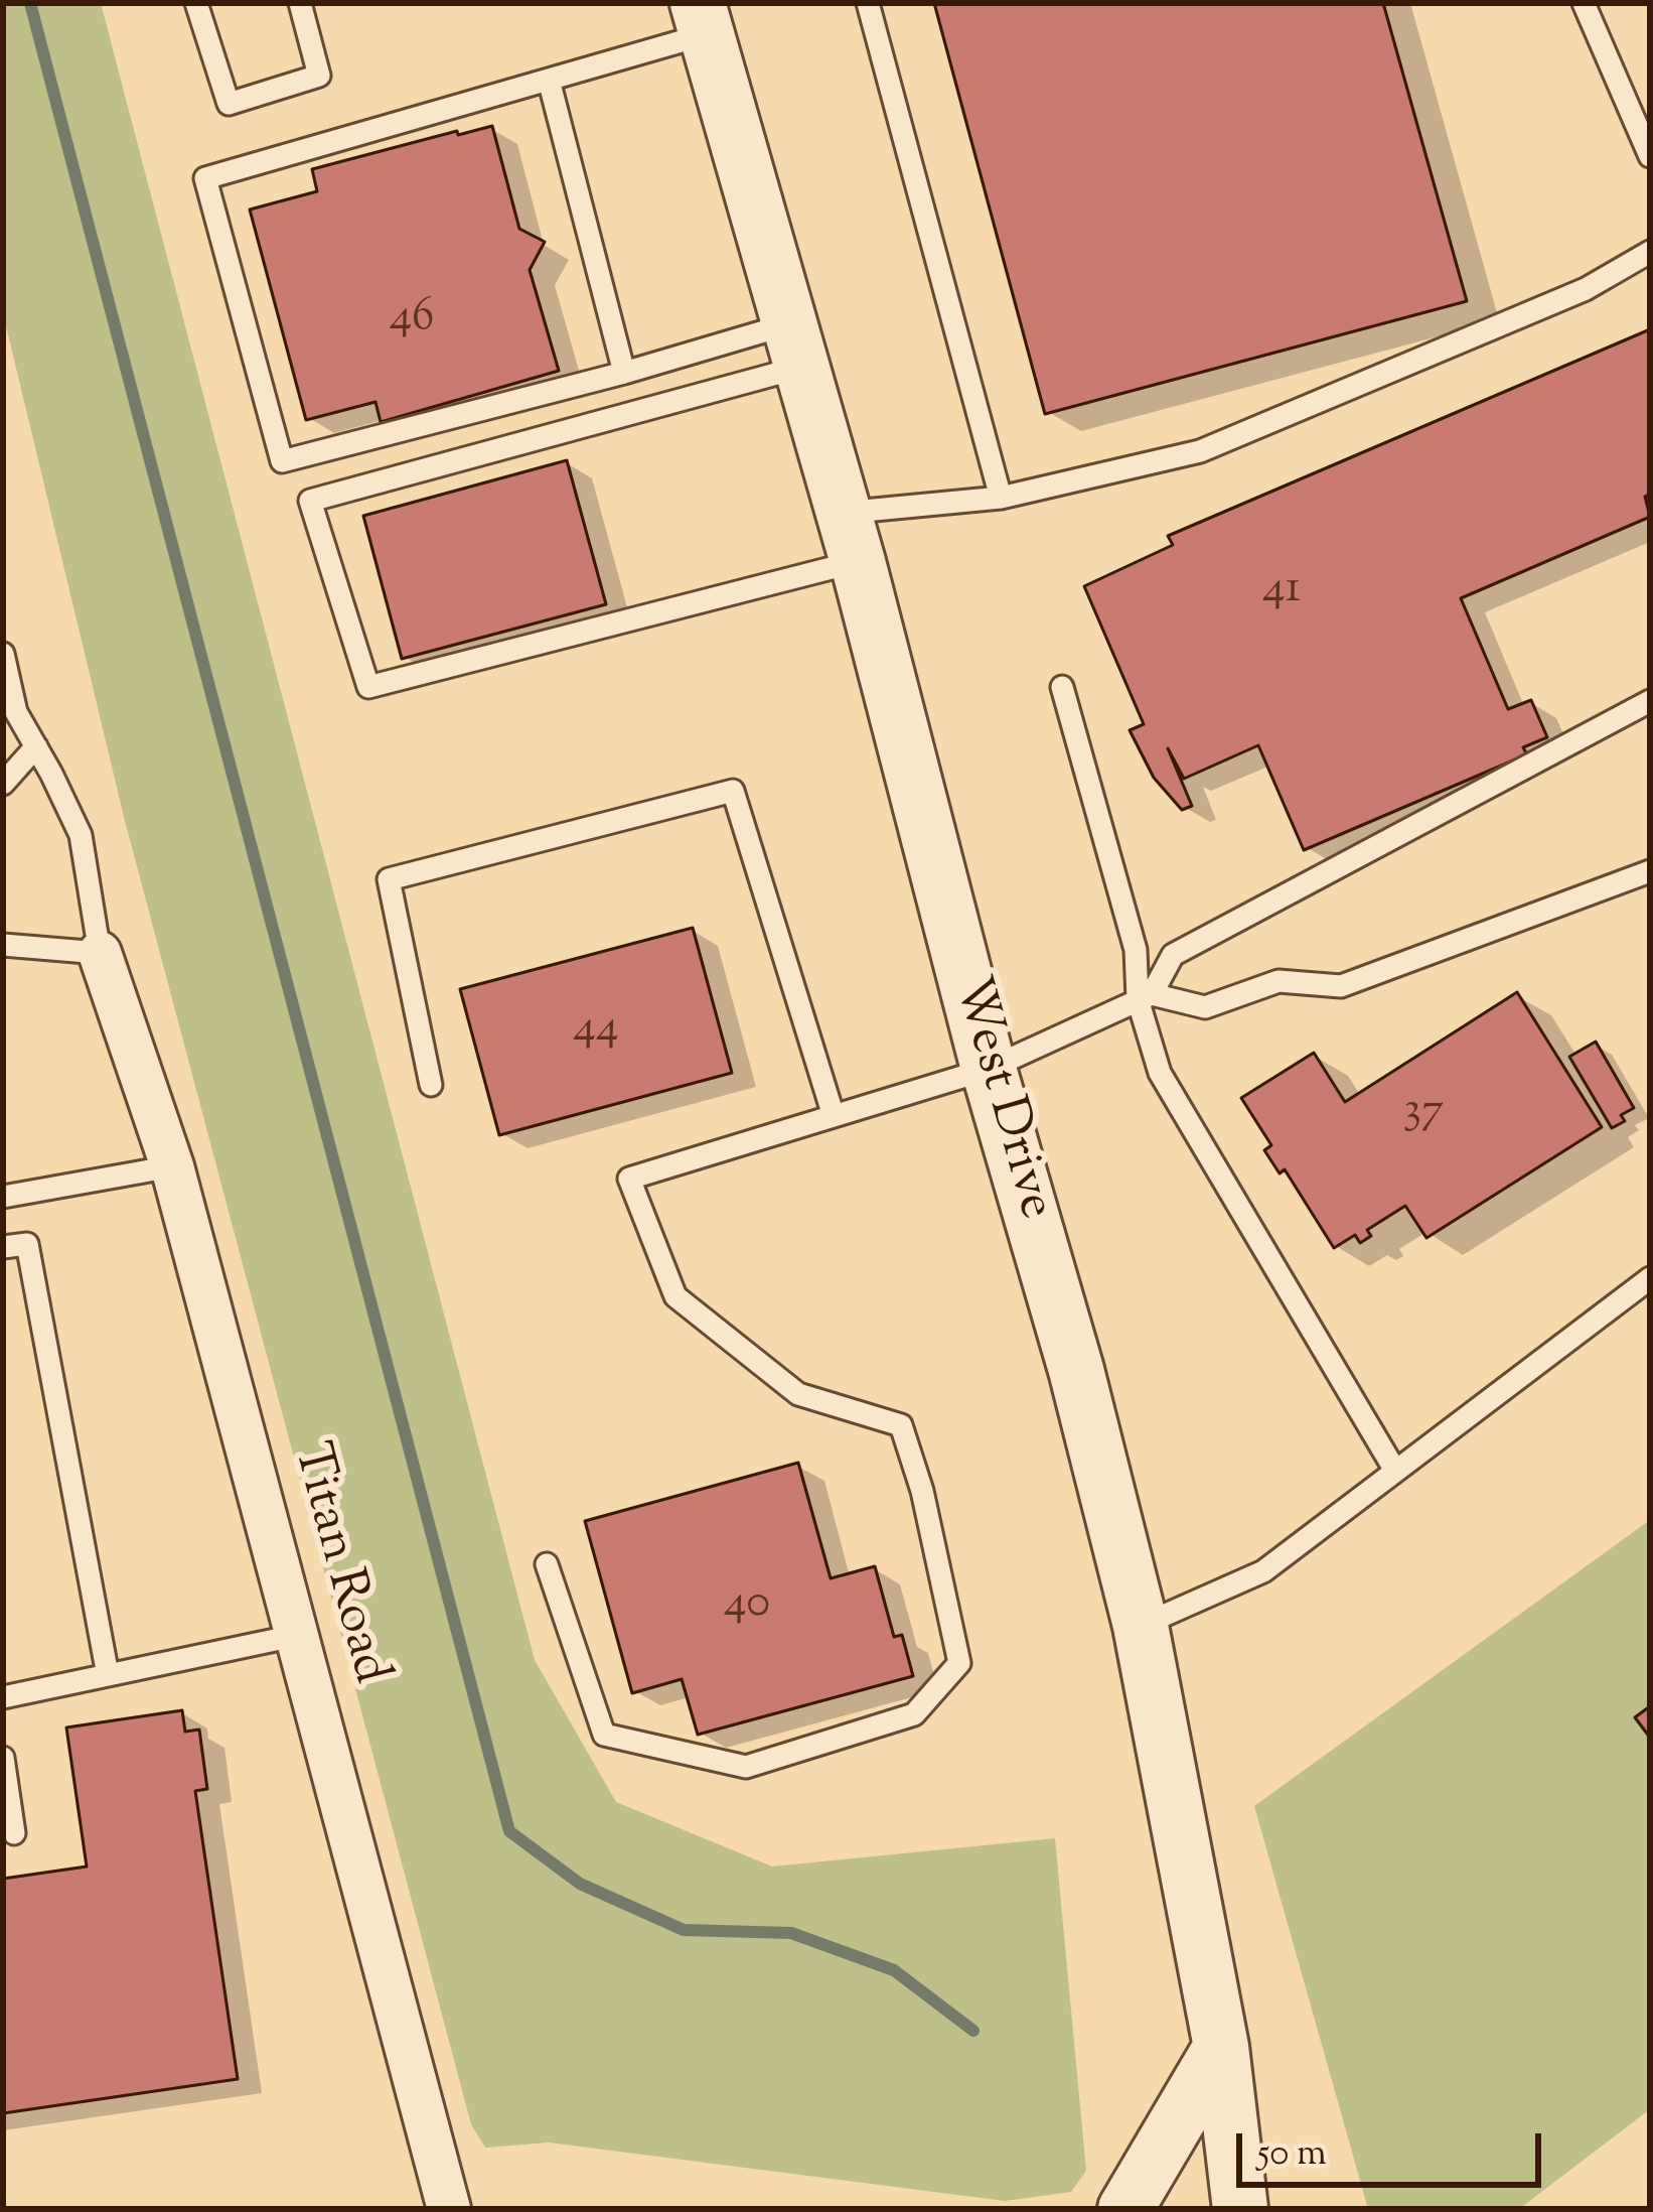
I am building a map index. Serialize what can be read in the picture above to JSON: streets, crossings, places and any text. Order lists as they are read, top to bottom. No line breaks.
{"streets":{"street":["West Drive","Titan Road"]},"house_numbers":["46","41","44","37","40"],"scale_bar":"50 m"}
